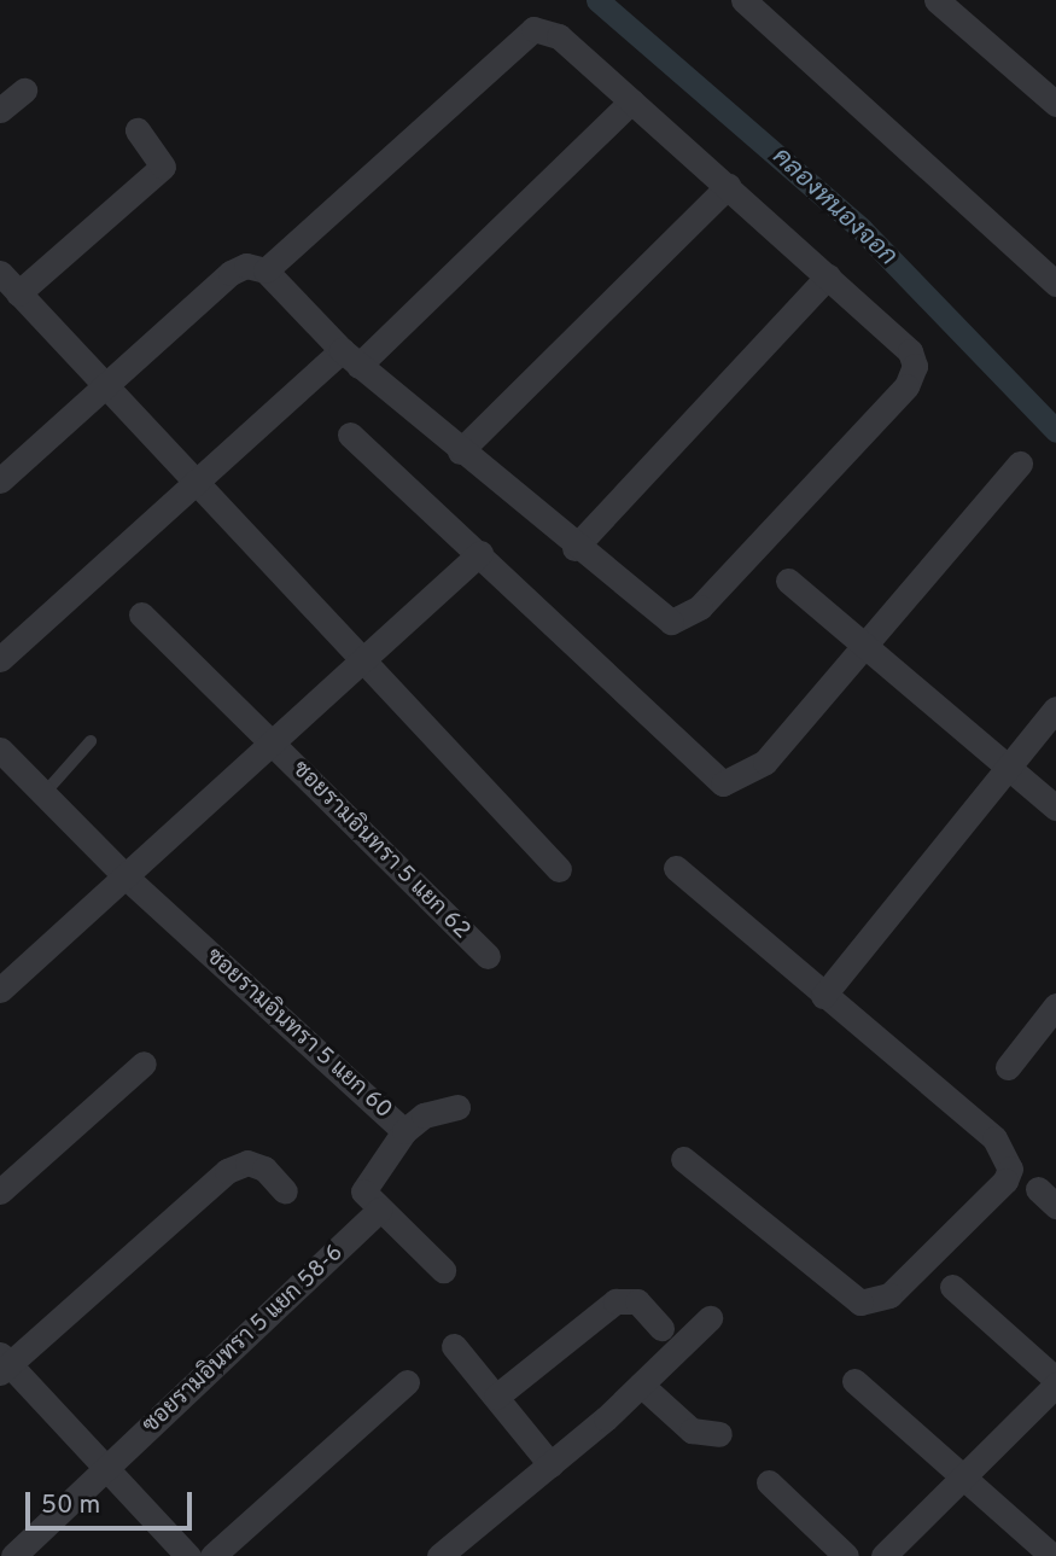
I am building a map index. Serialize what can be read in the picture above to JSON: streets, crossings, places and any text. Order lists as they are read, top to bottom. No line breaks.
{"streets":{"street":["ซอยรามอินทรา 5 แยก 62","ซอยรามอินทรา 5 แยก 60","ซอยรามอินทรา 5 แยก 58-6"]},"crossings":[["ซอยรามอินทรา 5 แยก 60","ซอยรามอินทรา 5 แยก 58-6"]],"water":["คลองหนองจอก"],"scale_bar":"50 m"}
